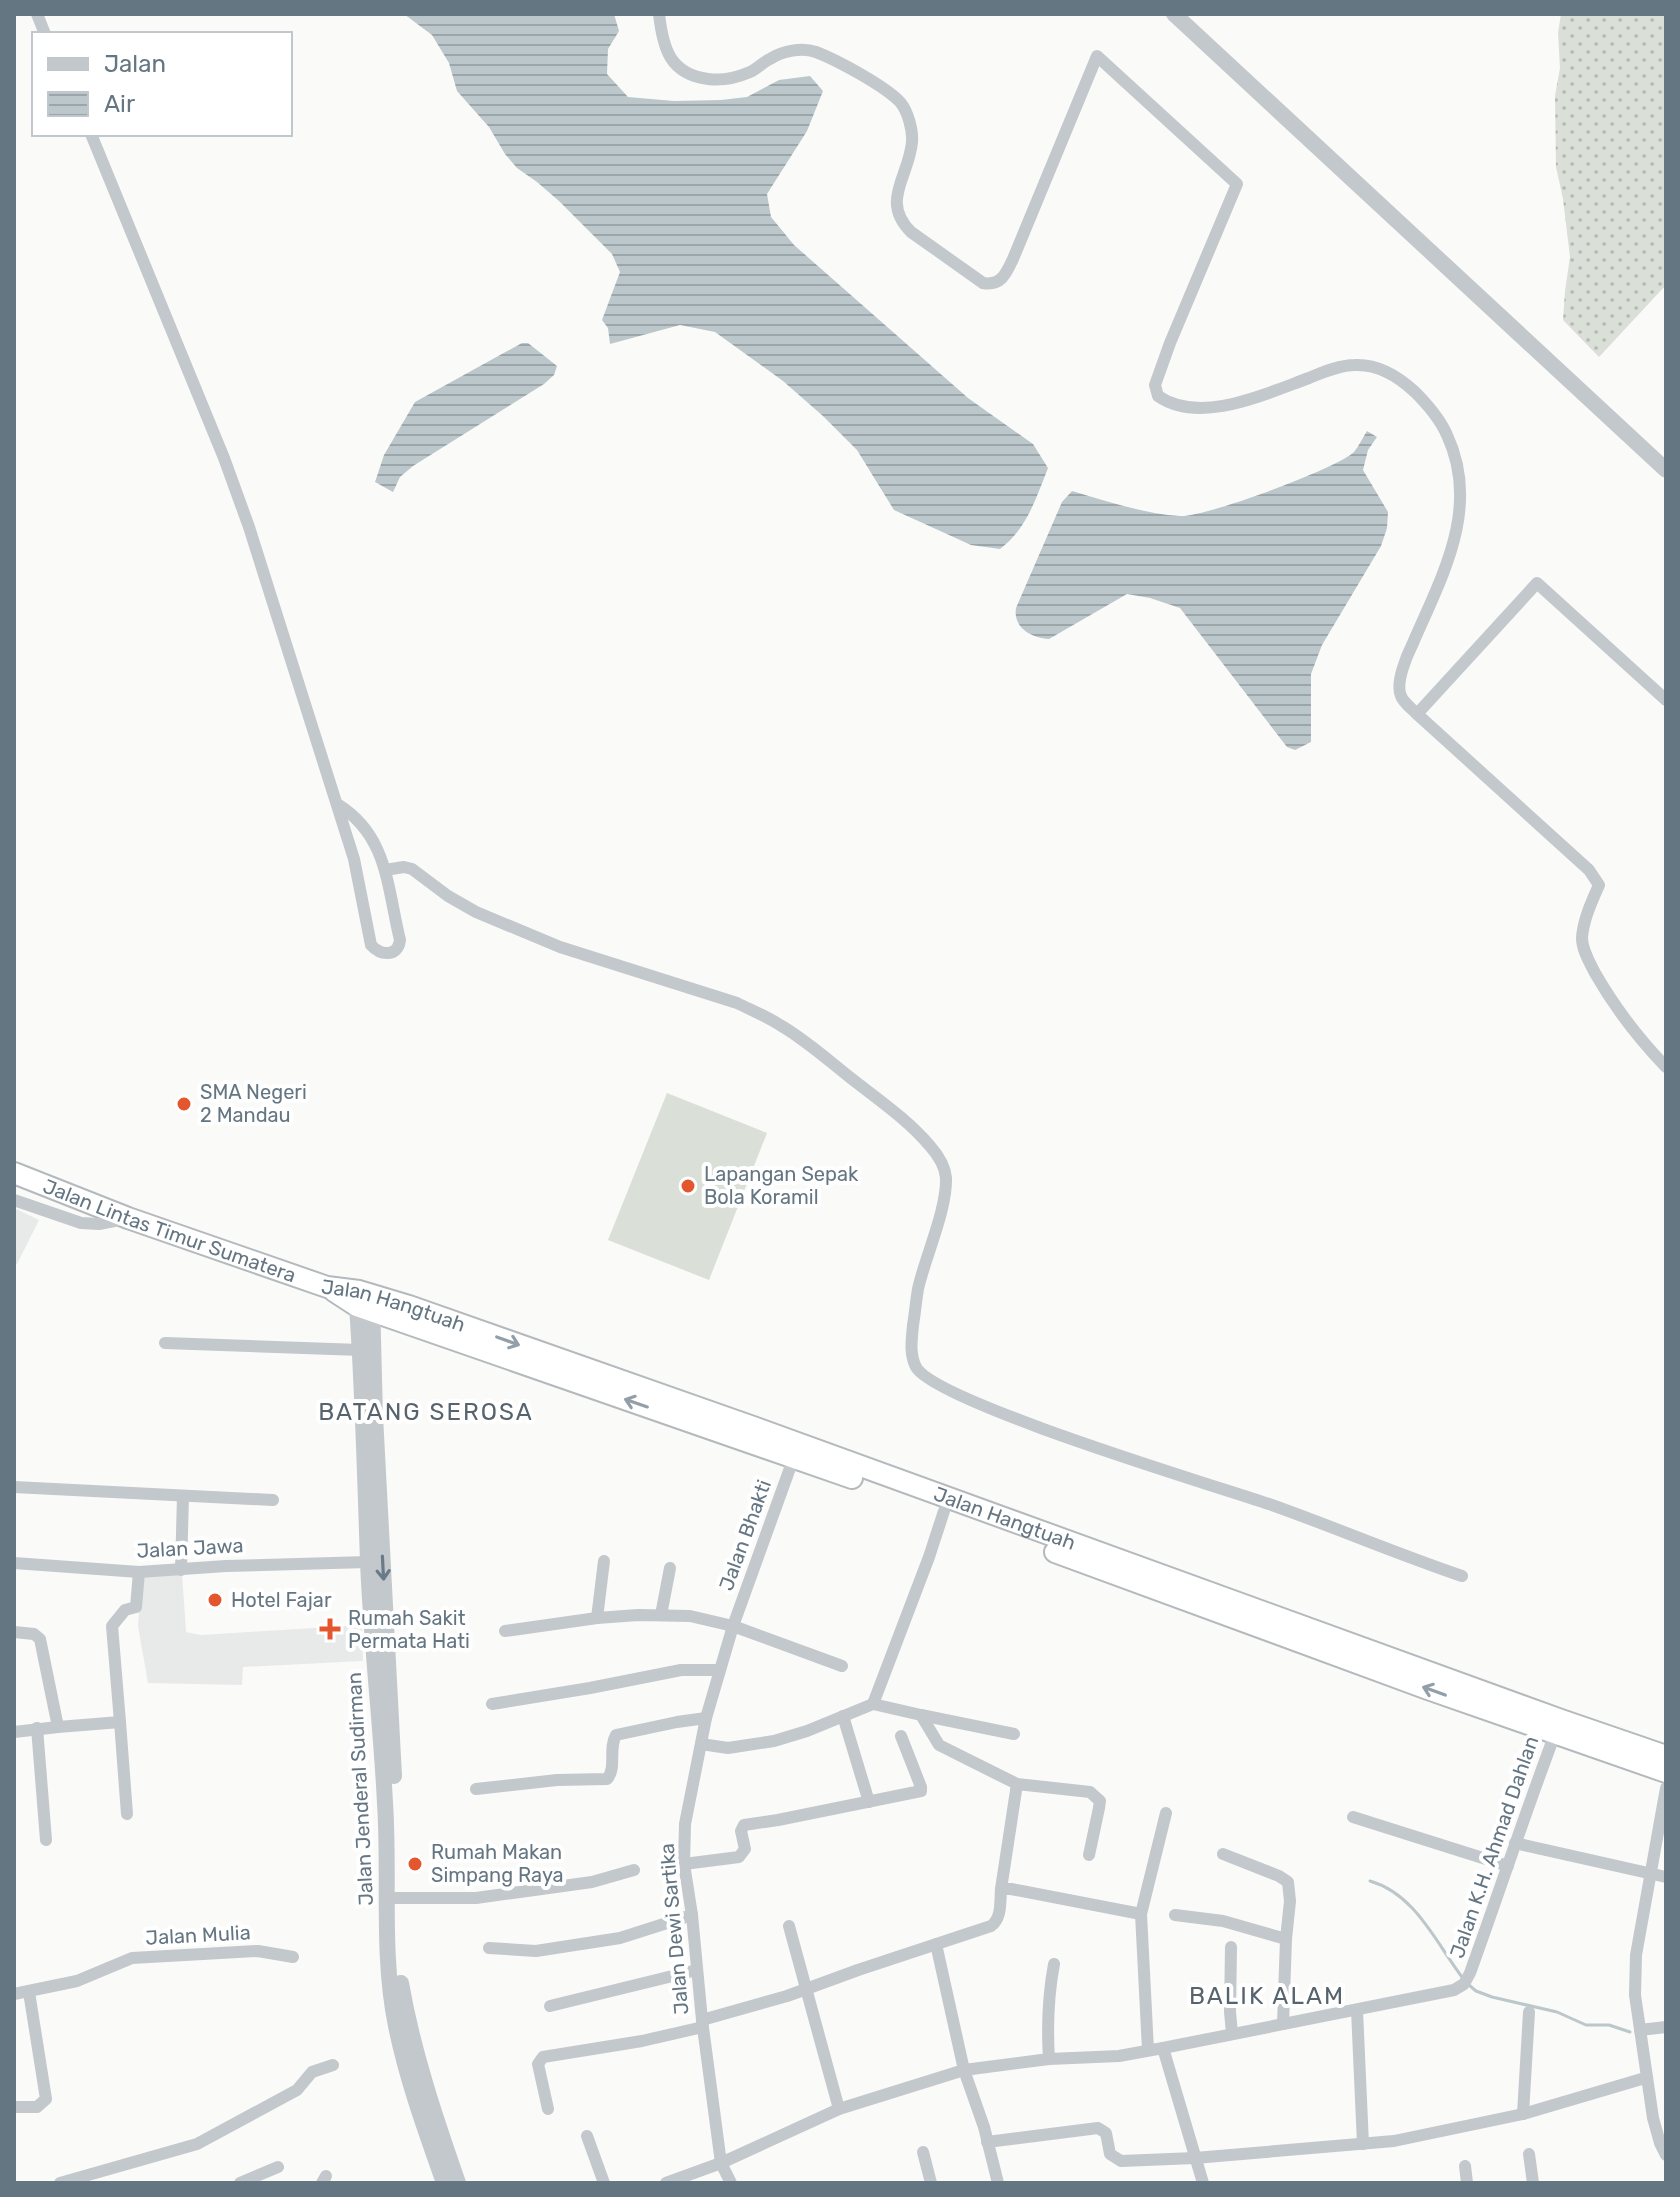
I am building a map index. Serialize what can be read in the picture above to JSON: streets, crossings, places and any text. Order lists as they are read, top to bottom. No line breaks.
{"streets":{"highway":["Jalan Lintas Timur Sumatera","Jalan Hangtuah"],"street":["Jalan Bhakti","Jalan Jawa","Jalan Jenderal Sudirman","Jalan K.H. Ahmad Dahlan","Jalan Dewi Sartika","Jalan Mulia"]},"crossings":[["Jalan Lintas Timur Sumatera","Jalan Hangtuah"],["Jalan Hangtuah","Jalan Bhakti"],["Jalan Hangtuah","Jalan Jenderal Sudirman"],["Jalan Hangtuah","Jalan K.H. Ahmad Dahlan"],["Jalan Bhakti","Jalan Dewi Sartika"],["Jalan Jawa","Jalan Jenderal Sudirman"],["Jalan K.H. Ahmad Dahlan","Jalan Dewi Sartika"]],"districts":["BATANG SEROSA","BALIK ALAM"],"places":{"other":["SMA Negeri 2 Mandau","Lapangan Sepak Bola Koramil","Hotel Fajar","Rumah Makan Simpang Raya"],"health":["Rumah Sakit Permata Hati"]},"legend":["Jalan","Air"]}
